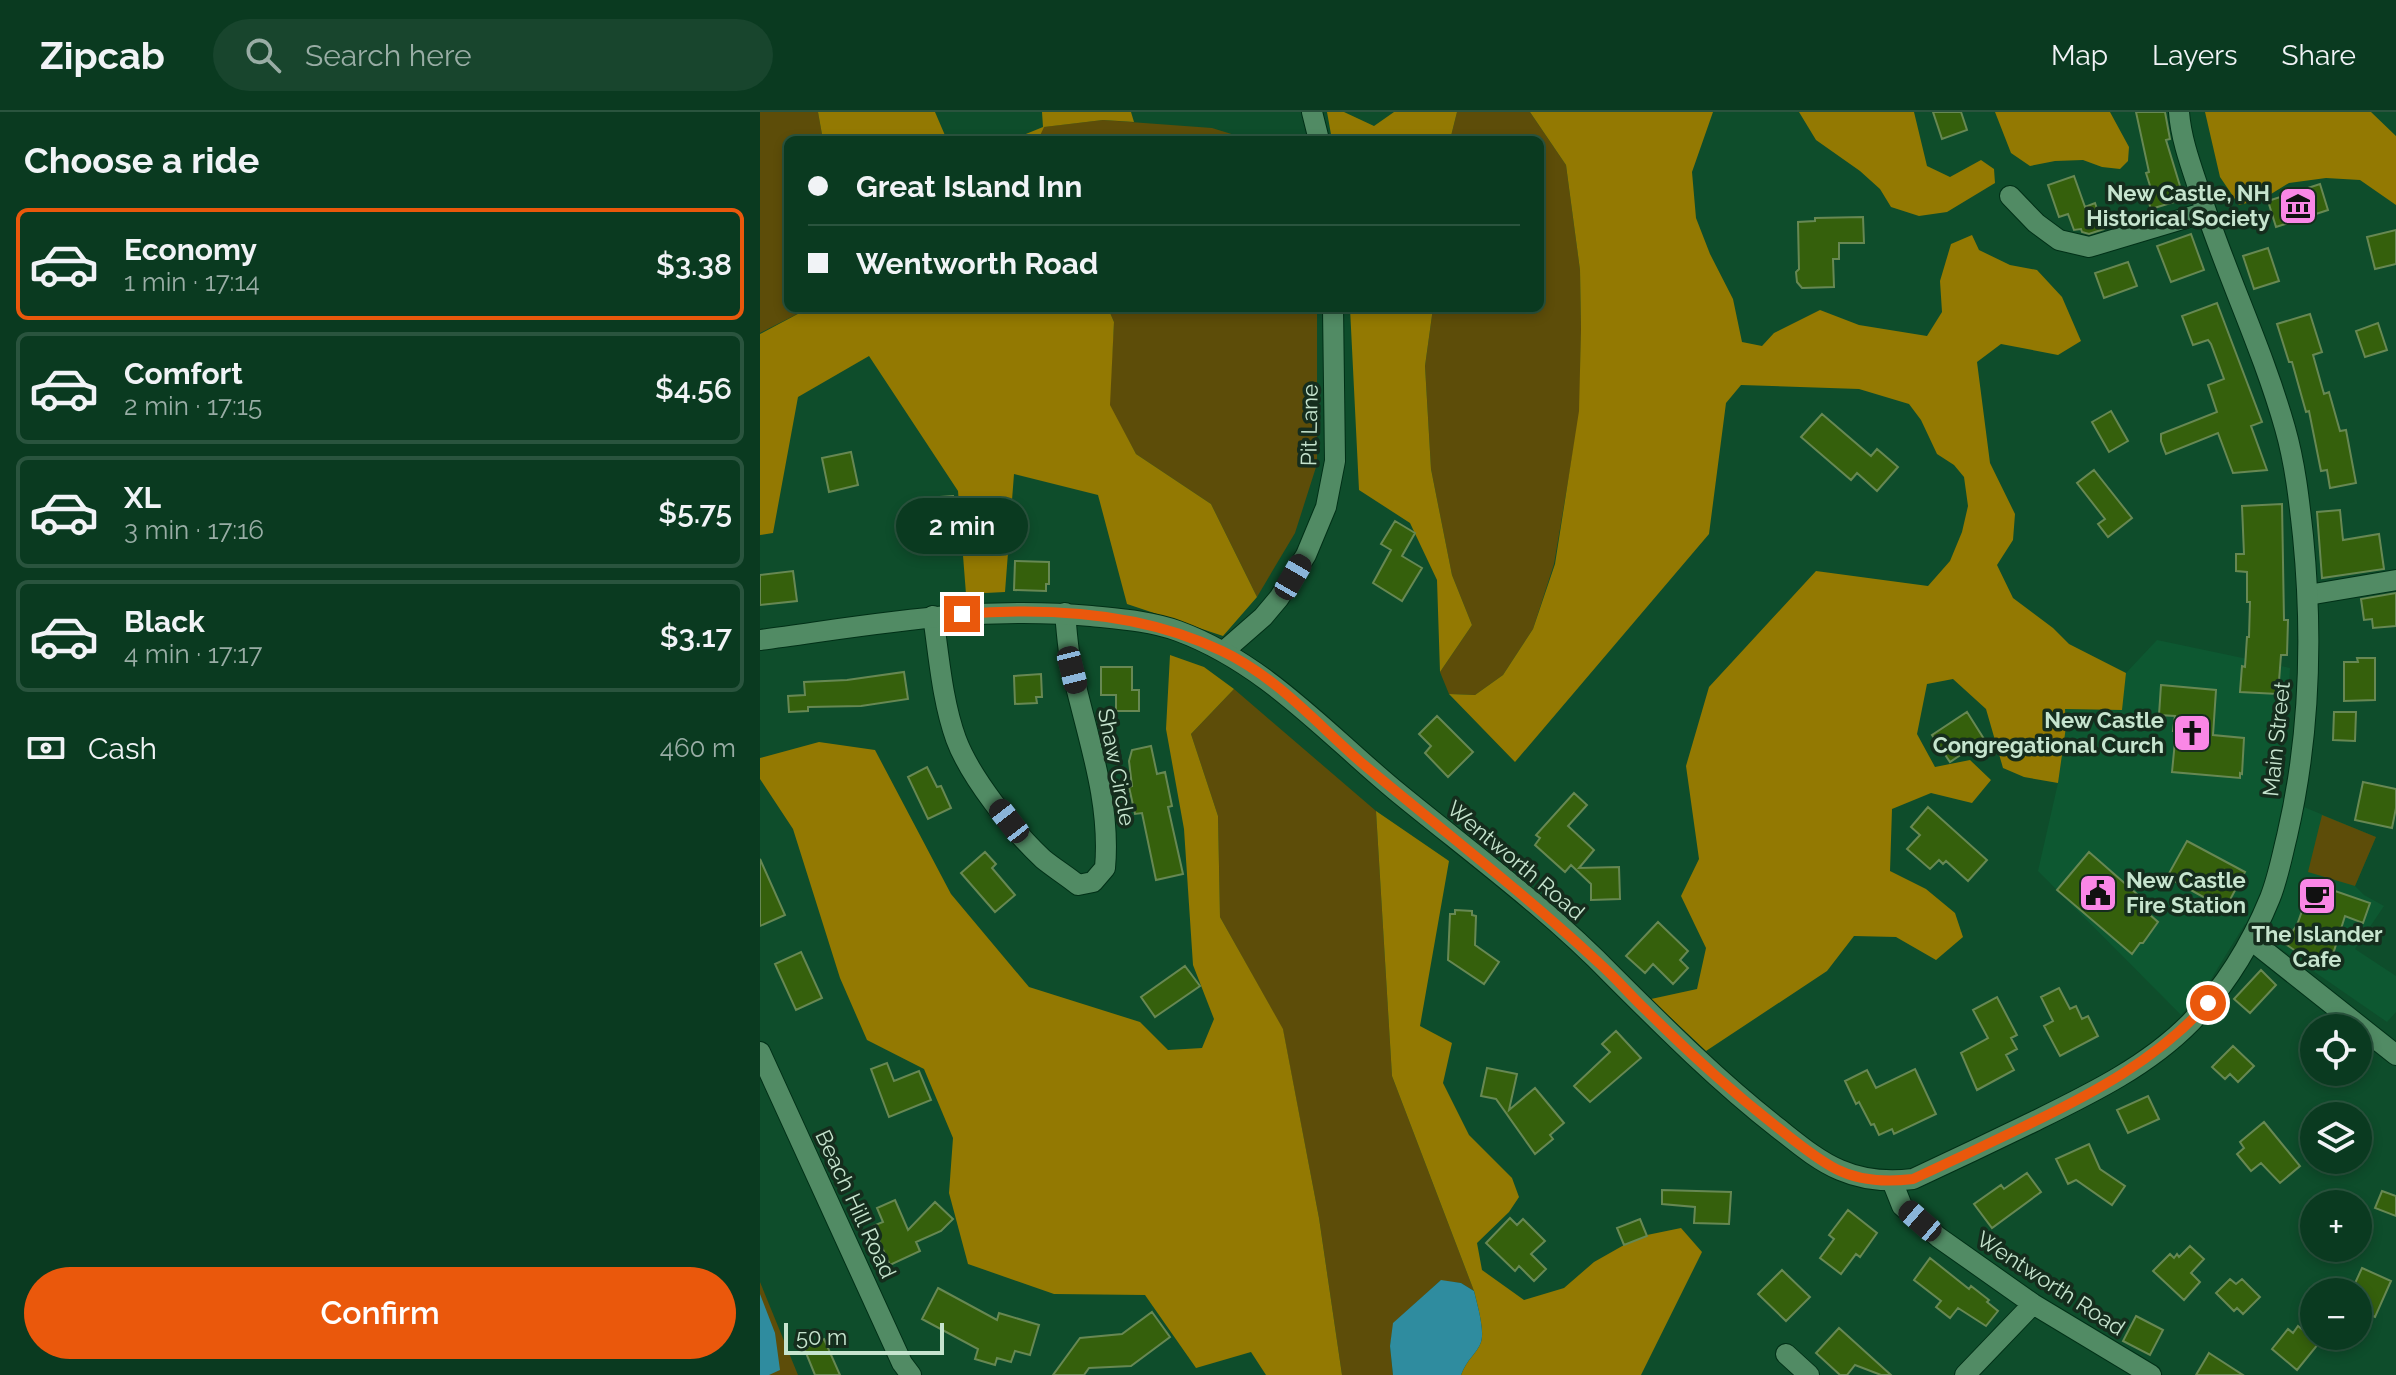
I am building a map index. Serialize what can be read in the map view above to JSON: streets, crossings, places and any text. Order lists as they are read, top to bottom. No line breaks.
{"streets":{"main road":["Pit Lane","Main Street","Shaw Circle","Wentworth Road","Beach Hill Road"]},"crossings":[["Pit Lane","Wentworth Road"],["Main Street","Wentworth Road"],["Shaw Circle","Wentworth Road"]],"places":{"museum":["New Castle, NH Historical Society"],"church":["New Castle Congregational Curch"],"public building":["New Castle Fire Station"],"cafe":["The Islander Cafe"]},"scale_bar":"50 m","page":{"header":"Zipcab","search":"Search here","nav":["Map","Layers","Share"],"heading":"Choose a ride","banner":["Great Island Inn","Wentworth Road"],"list":[{"name":"Economy","note":"1 min · 17:14","value":"$3.38"},{"name":"Comfort","note":"2 min · 17:15","value":"$4.56"},{"name":"XL","note":"3 min · 17:16","value":"$5.75"},{"name":"Black","note":"4 min · 17:17","value":"$3.17"}],"bubble":"2 min","pay":["Cash","460 m"],"map_buttons":["+","−"],"buttons":"Confirm","scale":"50 m"}}
